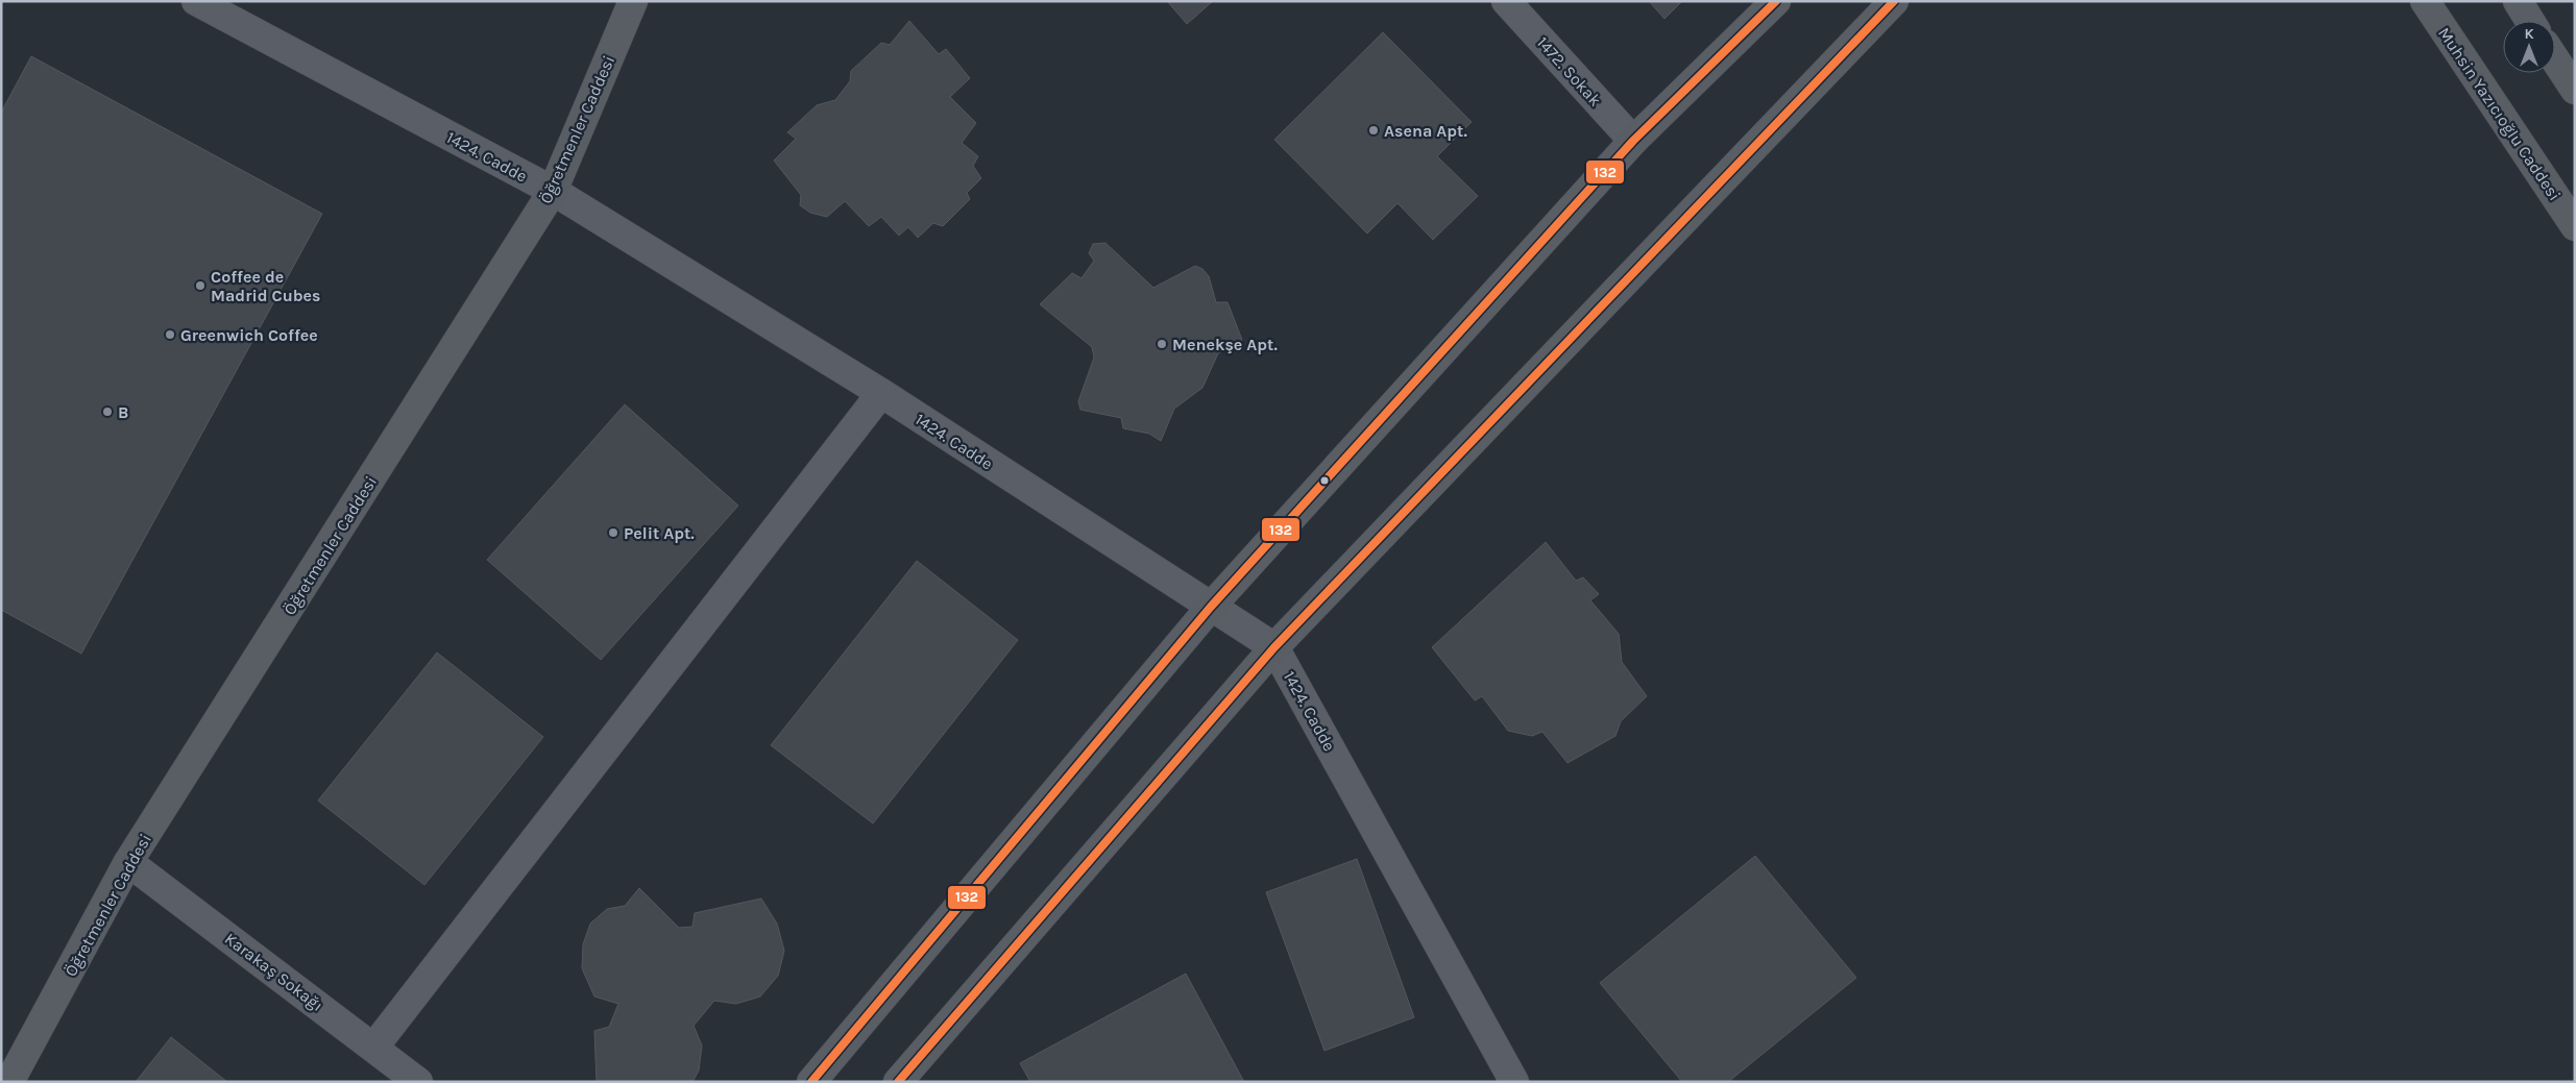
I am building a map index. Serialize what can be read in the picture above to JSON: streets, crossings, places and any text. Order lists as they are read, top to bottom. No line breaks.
{"streets":{"main road":["Muhsin Yazıcıoğlu Caddesi","Öğretmenler Caddesi"],"street":["1472. Sokak","1424. Cadde","Karakaş Sokağı"]},"crossings":[["Öğretmenler Caddesi","1424. Cadde"],["Öğretmenler Caddesi","Karakaş Sokağı"]],"places":["Asena Apt.","Coffee de Madrid Cubes","Greenwich Coffee","Menekşe Apt.","B","Pelit Apt."],"lines":["transit line 132"],"north":"top"}
